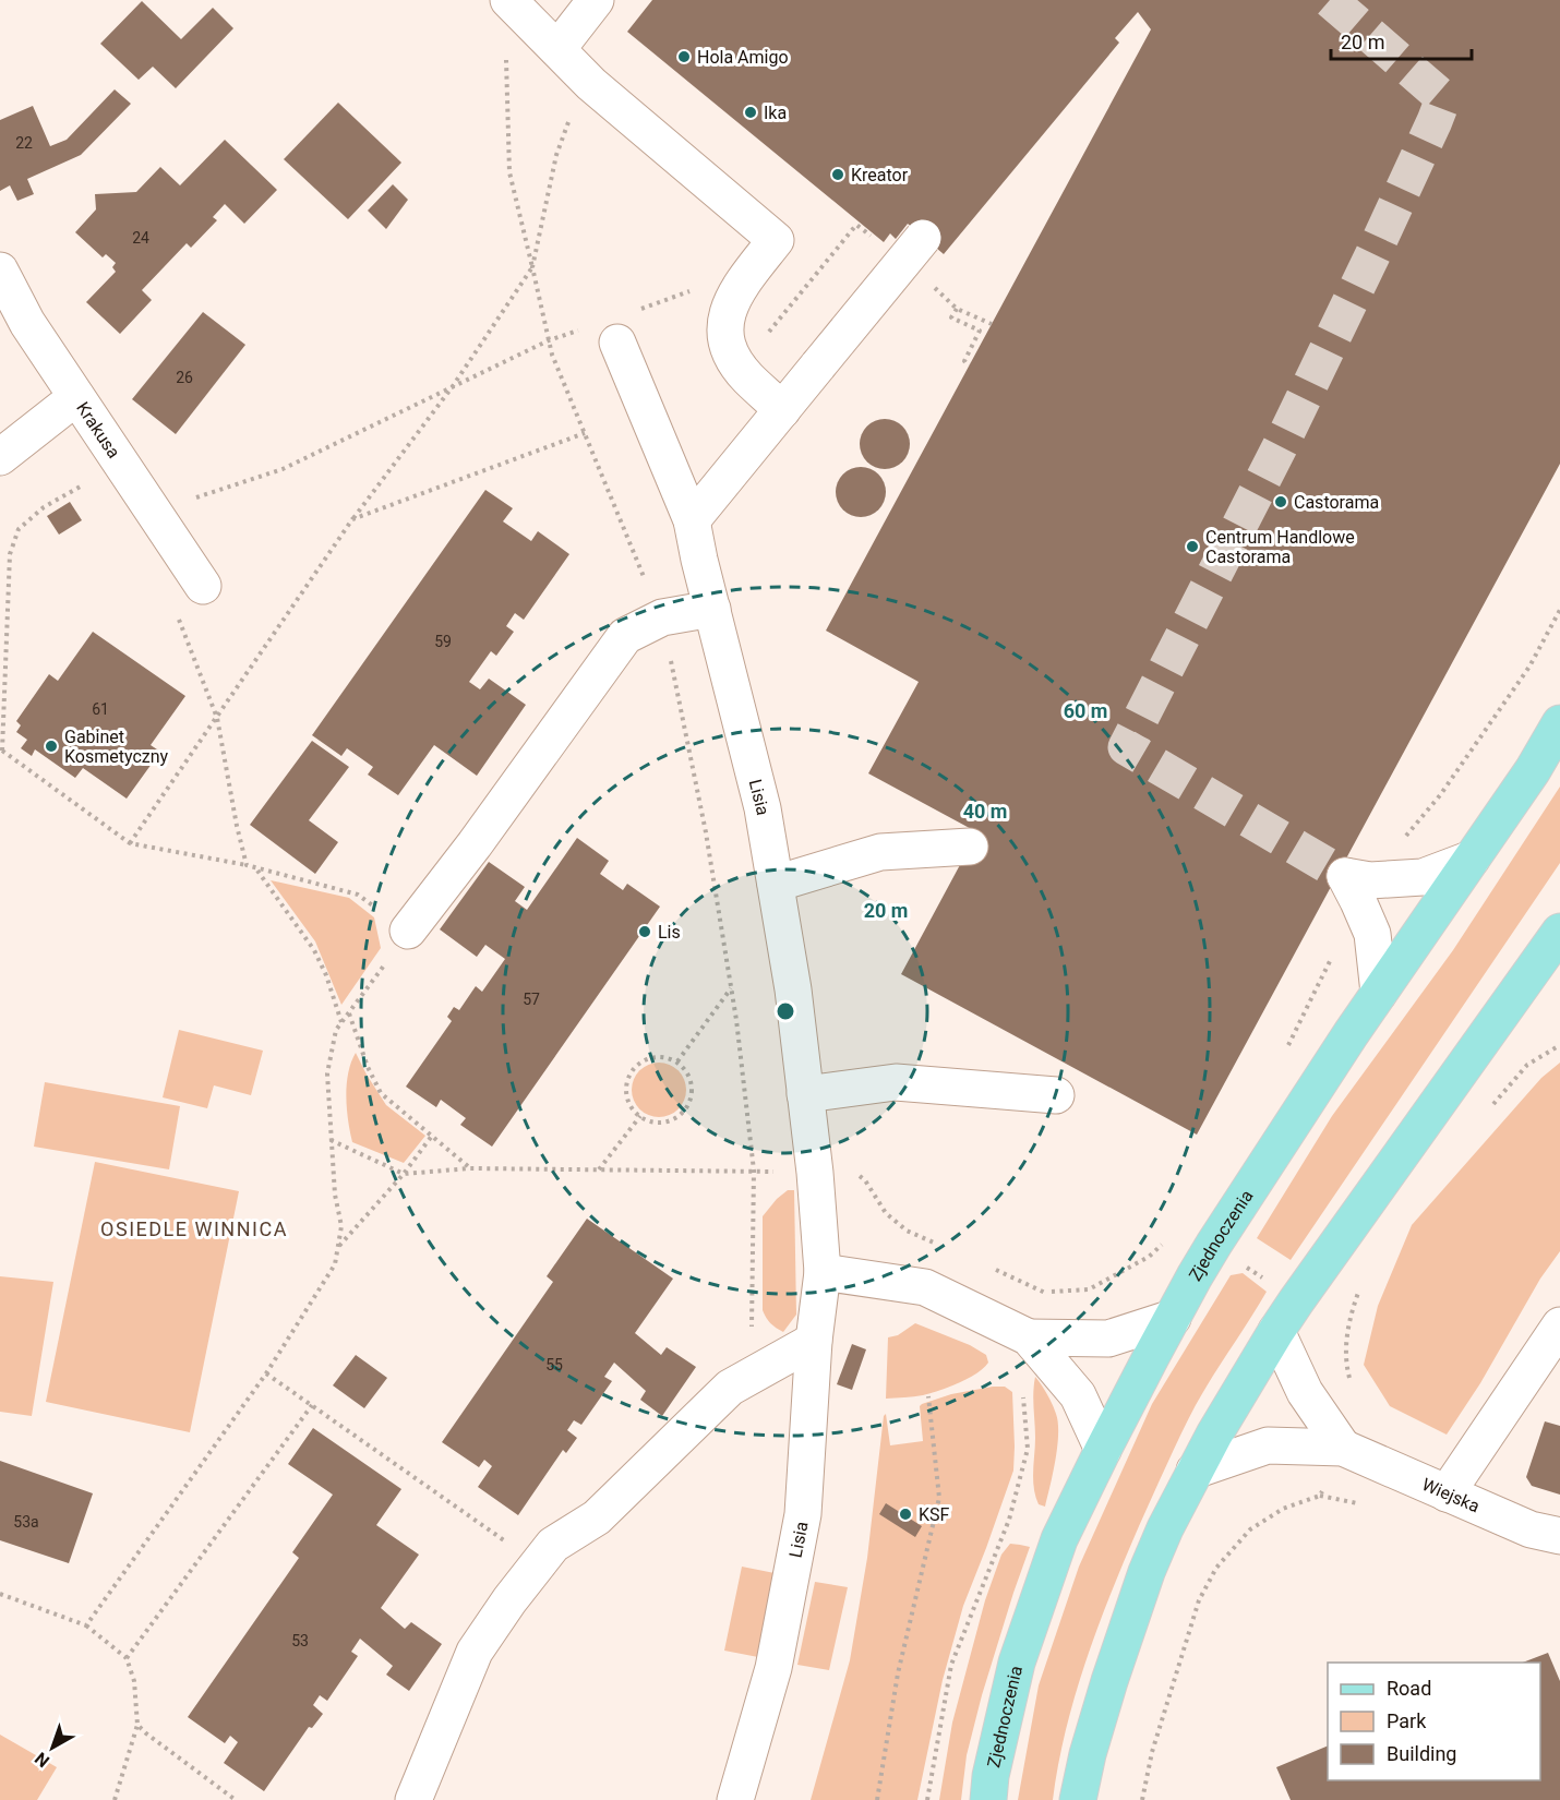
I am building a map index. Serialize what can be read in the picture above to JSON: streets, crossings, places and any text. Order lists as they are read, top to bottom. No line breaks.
{"streets":{"main road":["Zjednoczenia"],"street":["Krakusa","Lisia","Wiejska"]},"districts":["OSIEDLE WINNICA"],"places":["Hola Amigo","Ika","Kreator","Castorama","Centrum Handlowe Castorama","Gabinet Kosmetyczny","Lis","KSF"],"house_numbers":["22","24","26","59","61","57","55","53a","53"],"legend":["Road","Park","Building"],"scale_bar":"20 m","north":"bottom left","rings":["60 m","40 m","20 m"]}
